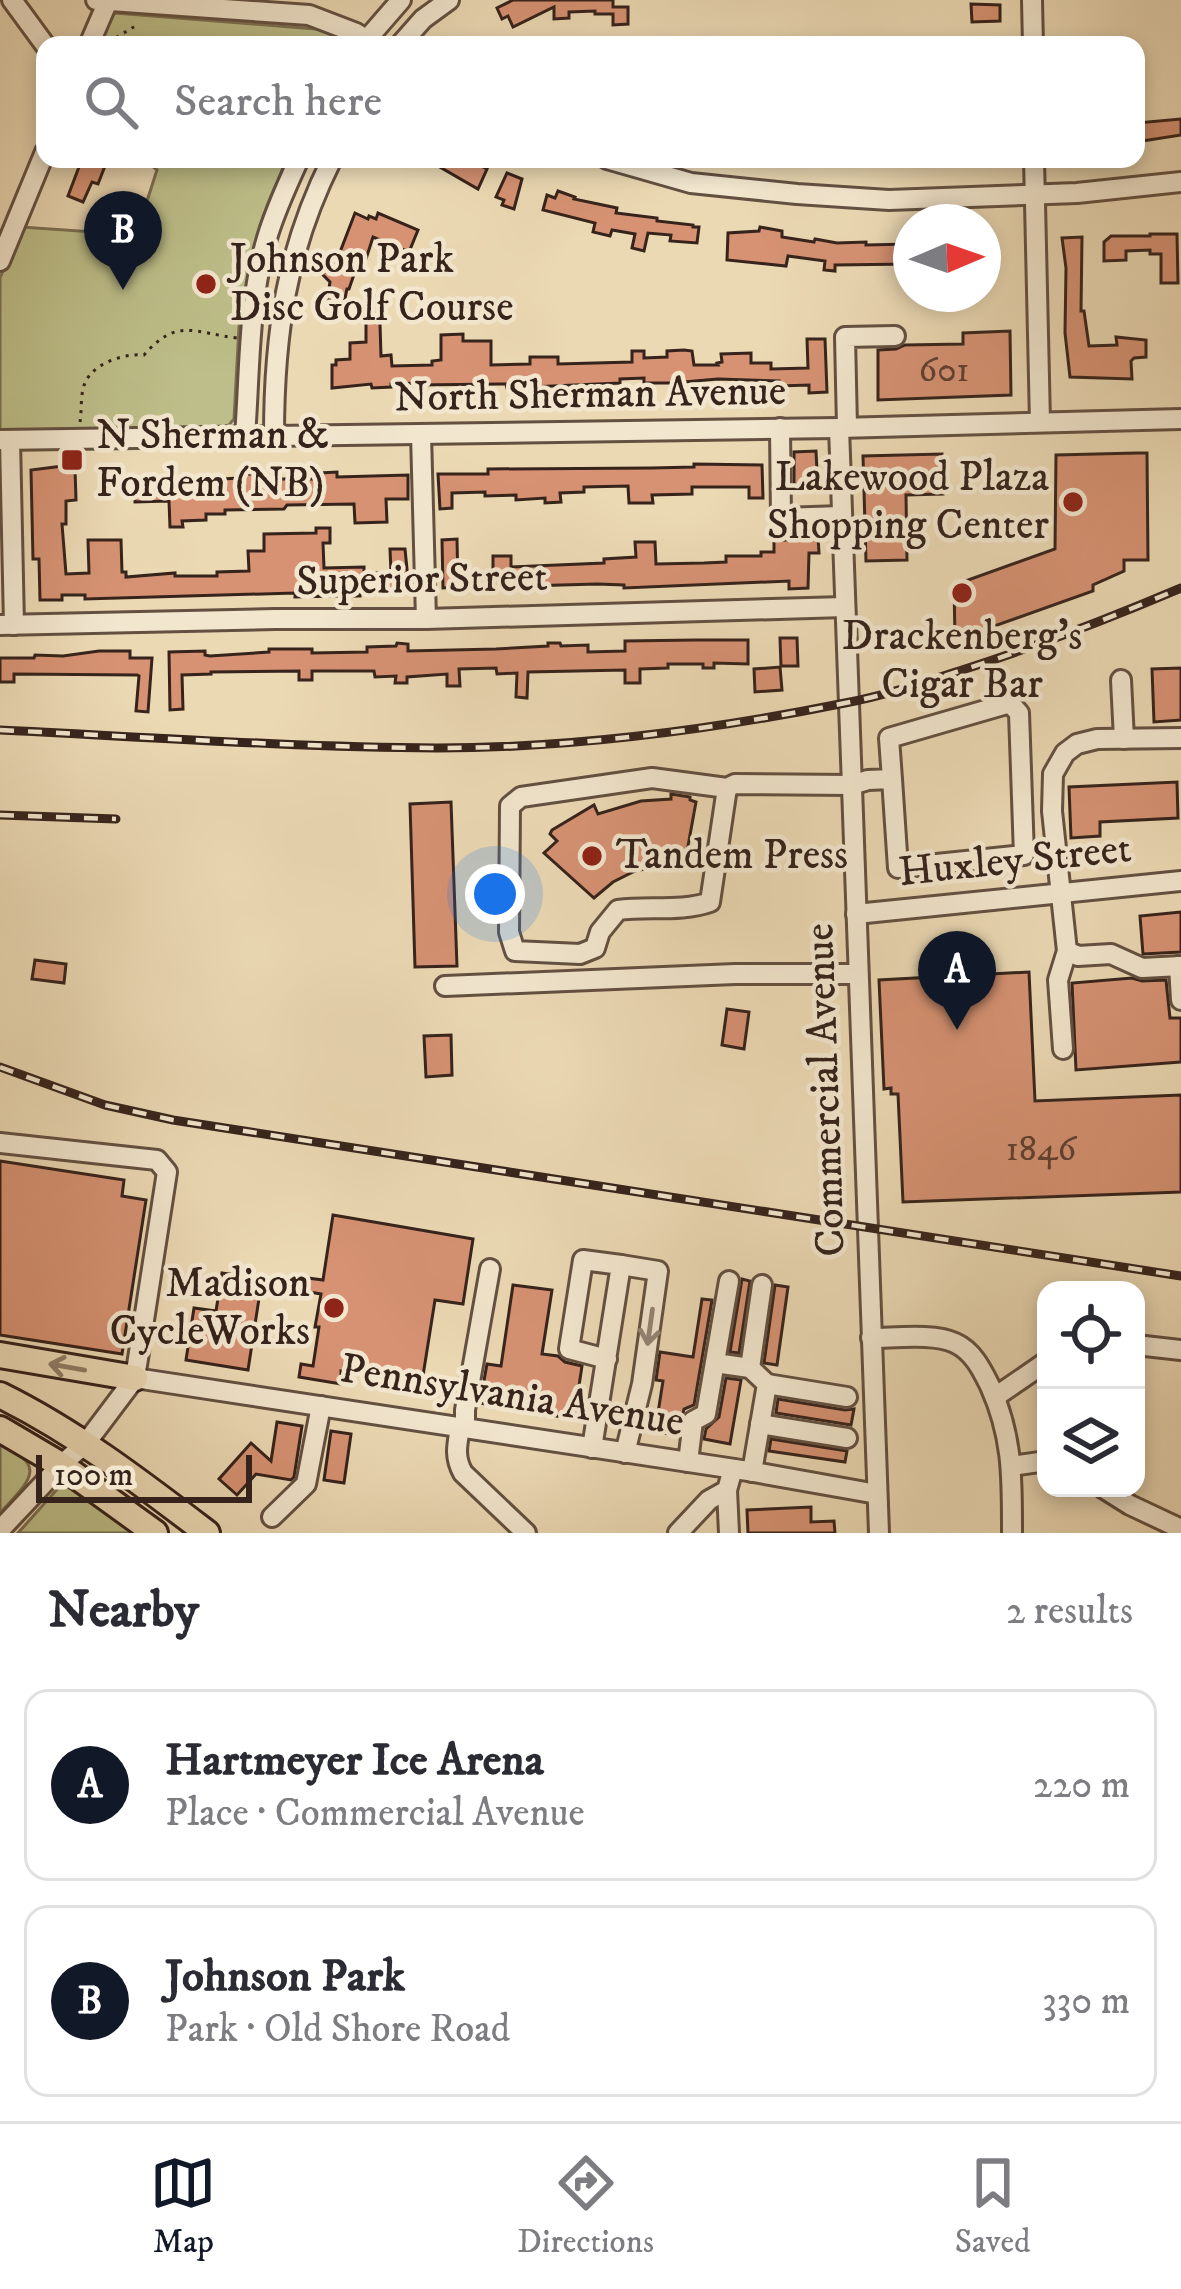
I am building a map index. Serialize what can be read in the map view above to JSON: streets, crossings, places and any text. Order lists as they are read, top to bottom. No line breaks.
{"streets":{"street":["North Sherman Avenue","Superior Street","Huxley Street","Commercial Avenue","Pennsylvania Avenue"]},"crossings":[["North Sherman Avenue","Commercial Avenue"],["Superior Street","Commercial Avenue"],["Huxley Street","Commercial Avenue"],["Commercial Avenue","Pennsylvania Avenue"]],"places":{"other":["Johnson Park Disc Golf Course","Lakewood Plaza Shopping Center","Drackenberg's Cigar Bar","Tandem Press","Madison CycleWorks"],"transit":["N Sherman & Fordem (NB)"]},"house_numbers":["601","1846"],"scale_bar":"100 m","north":"right","page":{"search":"Search here","pins":["B","A"],"scale":"100 m","heading":["Nearby","2 results"],"list":[{"mark":"A","name":"Hartmeyer Ice Arena","note":"Place · Commercial Avenue","value":"220 m"},{"mark":"B","name":"Johnson Park","note":"Park · Old Shore Road","value":"330 m"}],"nav":["Map","Directions","Saved"]}}
